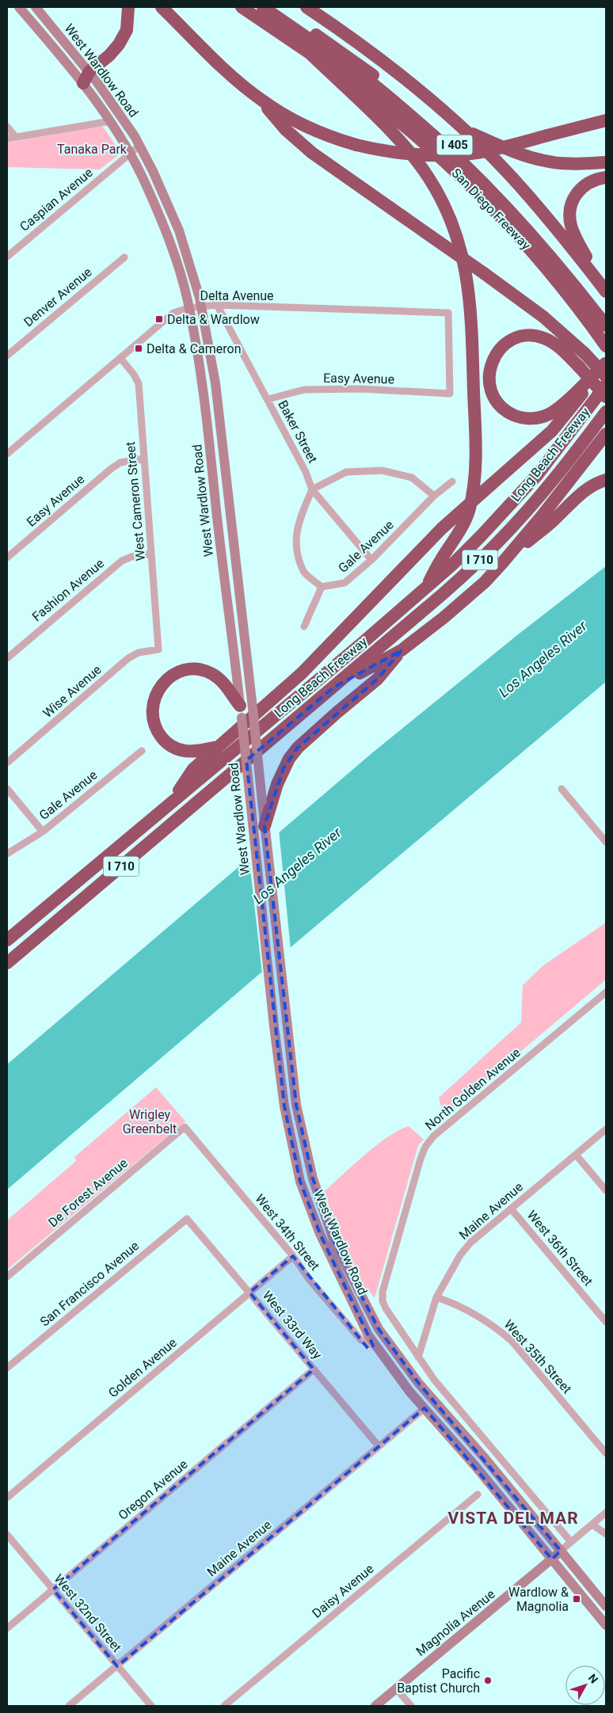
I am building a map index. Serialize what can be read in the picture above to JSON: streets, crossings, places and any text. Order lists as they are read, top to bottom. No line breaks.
{"streets":{"highway":["I 405","San Diego Freeway","Long Beach Freeway","I 710"],"main road":["West Wardlow Road","Magnolia Avenue"],"street":["Caspian Avenue","Delta Avenue","Denver Avenue","Easy Avenue","Baker Street","West Cameron Street","Gale Avenue","Fashion Avenue","Wise Avenue","North Golden Avenue","De Forest Avenue","Maine Avenue","West 34th Street","West 36th Street","San Francisco Avenue","West 33rd Way","West 35th Street","Golden Avenue","Oregon Avenue","Daisy Avenue","West 32nd Street"]},"crossings":[["West Wardlow Road","Caspian Avenue"],["West Wardlow Road","Delta Avenue"],["West Wardlow Road","North Golden Avenue"],["West Wardlow Road","Maine Avenue"],["West Wardlow Road","West 34th Street"],["West Wardlow Road","Magnolia Avenue"],["Delta Avenue","Easy Avenue"],["Delta Avenue","Baker Street"],["Delta Avenue","West Cameron Street"],["Easy Avenue","Baker Street"],["Easy Avenue","West Cameron Street"],["Baker Street","Gale Avenue"],["West Cameron Street","Fashion Avenue"],["West Cameron Street","Wise Avenue"],["De Forest Avenue","West 34th Street"],["Maine Avenue","West 36th Street"],["Maine Avenue","West 33rd Way"],["Maine Avenue","West 35th Street"],["Maine Avenue","West 32nd Street"],["West 34th Street","Golden Avenue"],["San Francisco Avenue","West 33rd Way"],["West 33rd Way","Golden Avenue"],["West 33rd Way","Oregon Avenue"],["Oregon Avenue","West 32nd Street"]],"districts":["VISTA DEL MAR"],"water":["Los Angeles River"],"parks":["Tanaka Park","Wrigley Greenbelt"],"places":{"transit":["Delta & Wardlow","Delta & Cameron","Wardlow & Magnolia"],"other":["Pacific Baptist Church"]},"north":"top right"}
